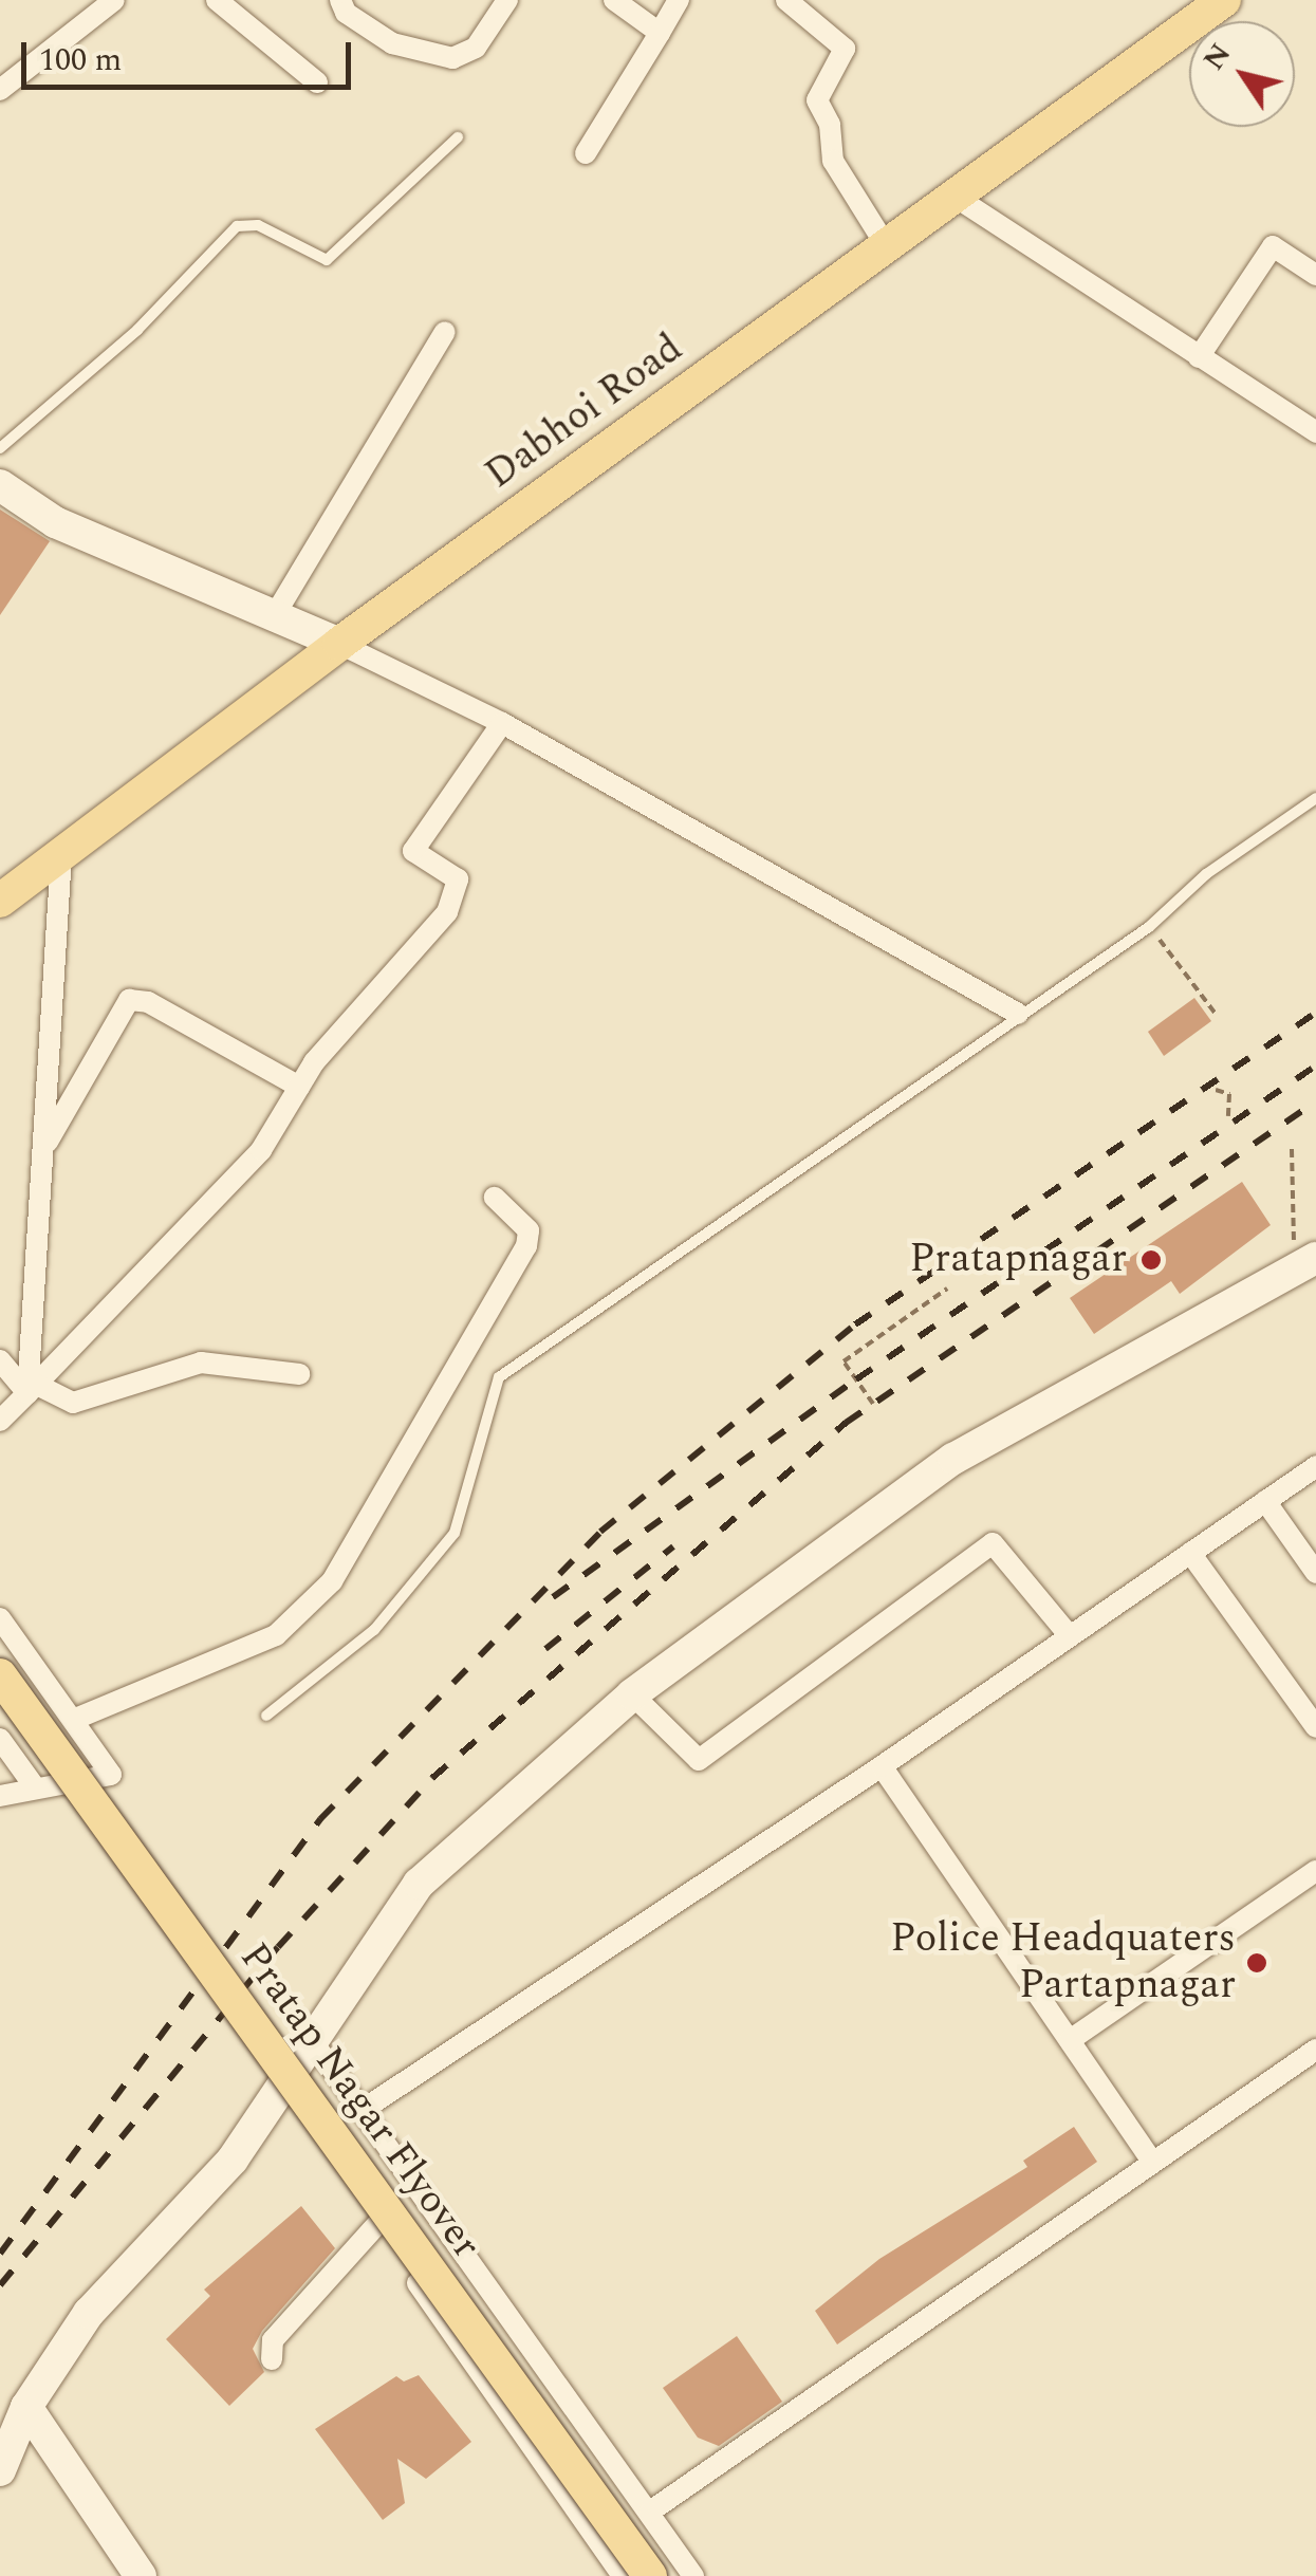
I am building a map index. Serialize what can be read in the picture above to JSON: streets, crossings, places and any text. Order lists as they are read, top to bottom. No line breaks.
{"streets":{"main road":["Dabhoi Road","Pratap Nagar Flyover"]},"places":["Pratapnagar","Police Headquaters Partapnagar"],"scale_bar":"100 m","north":"top left"}
